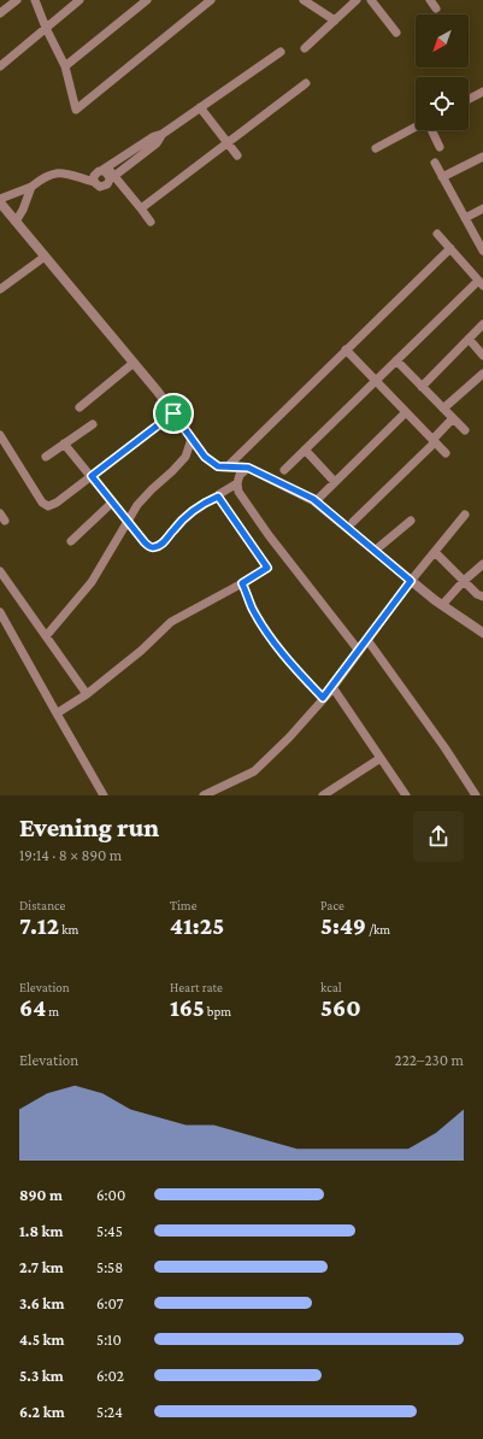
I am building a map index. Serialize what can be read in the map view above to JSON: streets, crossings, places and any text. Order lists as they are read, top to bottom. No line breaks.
{"north":"bottom left","page":{"heading":["Evening run","19:14 · 8 × 890 m"],"stats":[["Distance","7.12 km"],["Time","41:25"],["Pace","5:49 /km"],["Elevation","64 m"],["Heart rate","165 bpm"],["kcal","560"]],"chart":["Elevation","222–230 m"],"list":[{"name":"890 m","note":"6:00"},{"name":"1.8 km","note":"5:45"},{"name":"2.7 km","note":"5:58"},{"name":"3.6 km","note":"6:07"},{"name":"4.5 km","note":"5:10"},{"name":"5.3 km","note":"6:02"},{"name":"6.2 km","note":"5:24"}]}}
